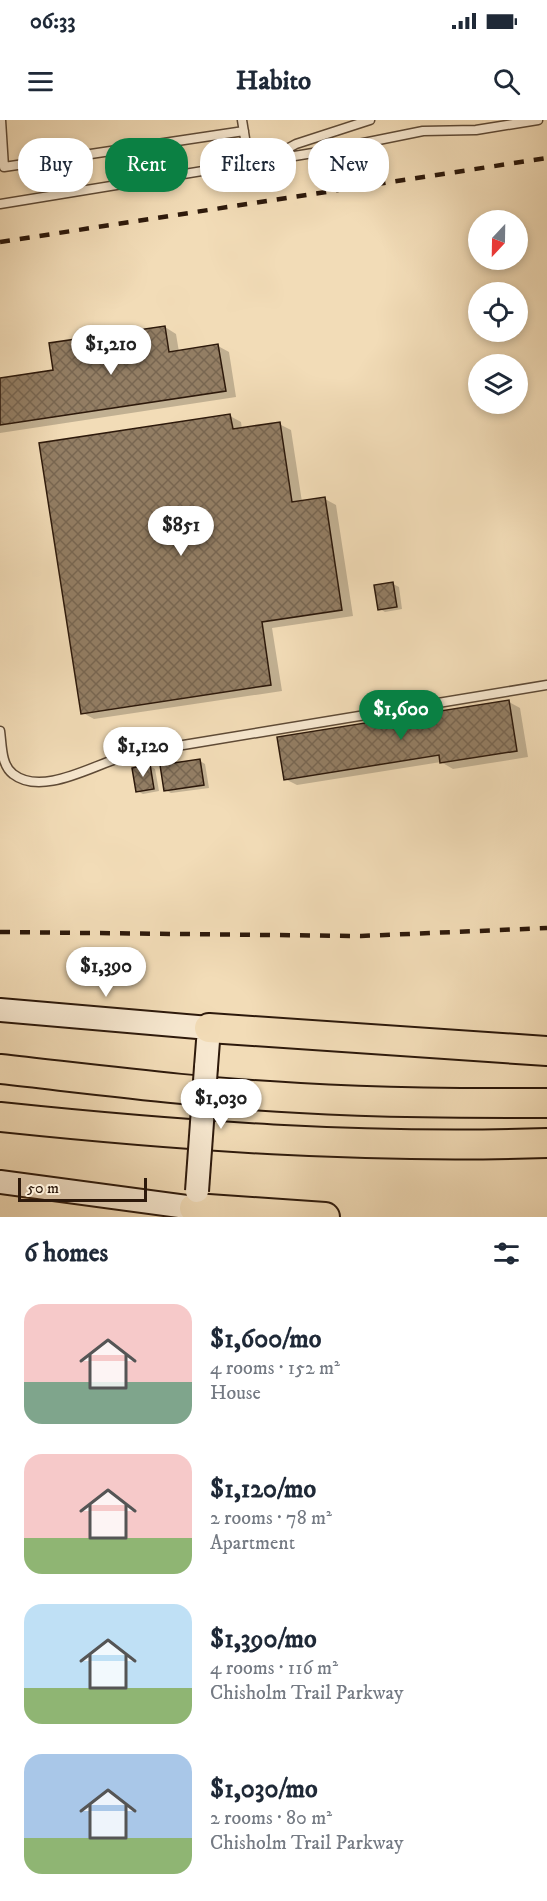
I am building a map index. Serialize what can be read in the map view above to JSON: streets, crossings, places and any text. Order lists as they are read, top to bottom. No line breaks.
{"scale_bar":"50 m","north":"bottom","page":{"status":"06:33","header":"Habito","chip":["Buy","Rent","Filters","New"],"price":["$1,210","$851","$1,600","$1,120","$1,390","$1,030"],"scale":"50 m","heading":"6 homes","list":[{"name":"$1,600/mo","note":"4 rooms · 152 m² · House"},{"name":"$1,120/mo","note":"2 rooms · 78 m² · Apartment"},{"name":"$1,390/mo","note":"4 rooms · 116 m² · Chisholm Trail Parkway"},{"name":"$1,030/mo","note":"2 rooms · 80 m² · Chisholm Trail Parkway"}]}}
